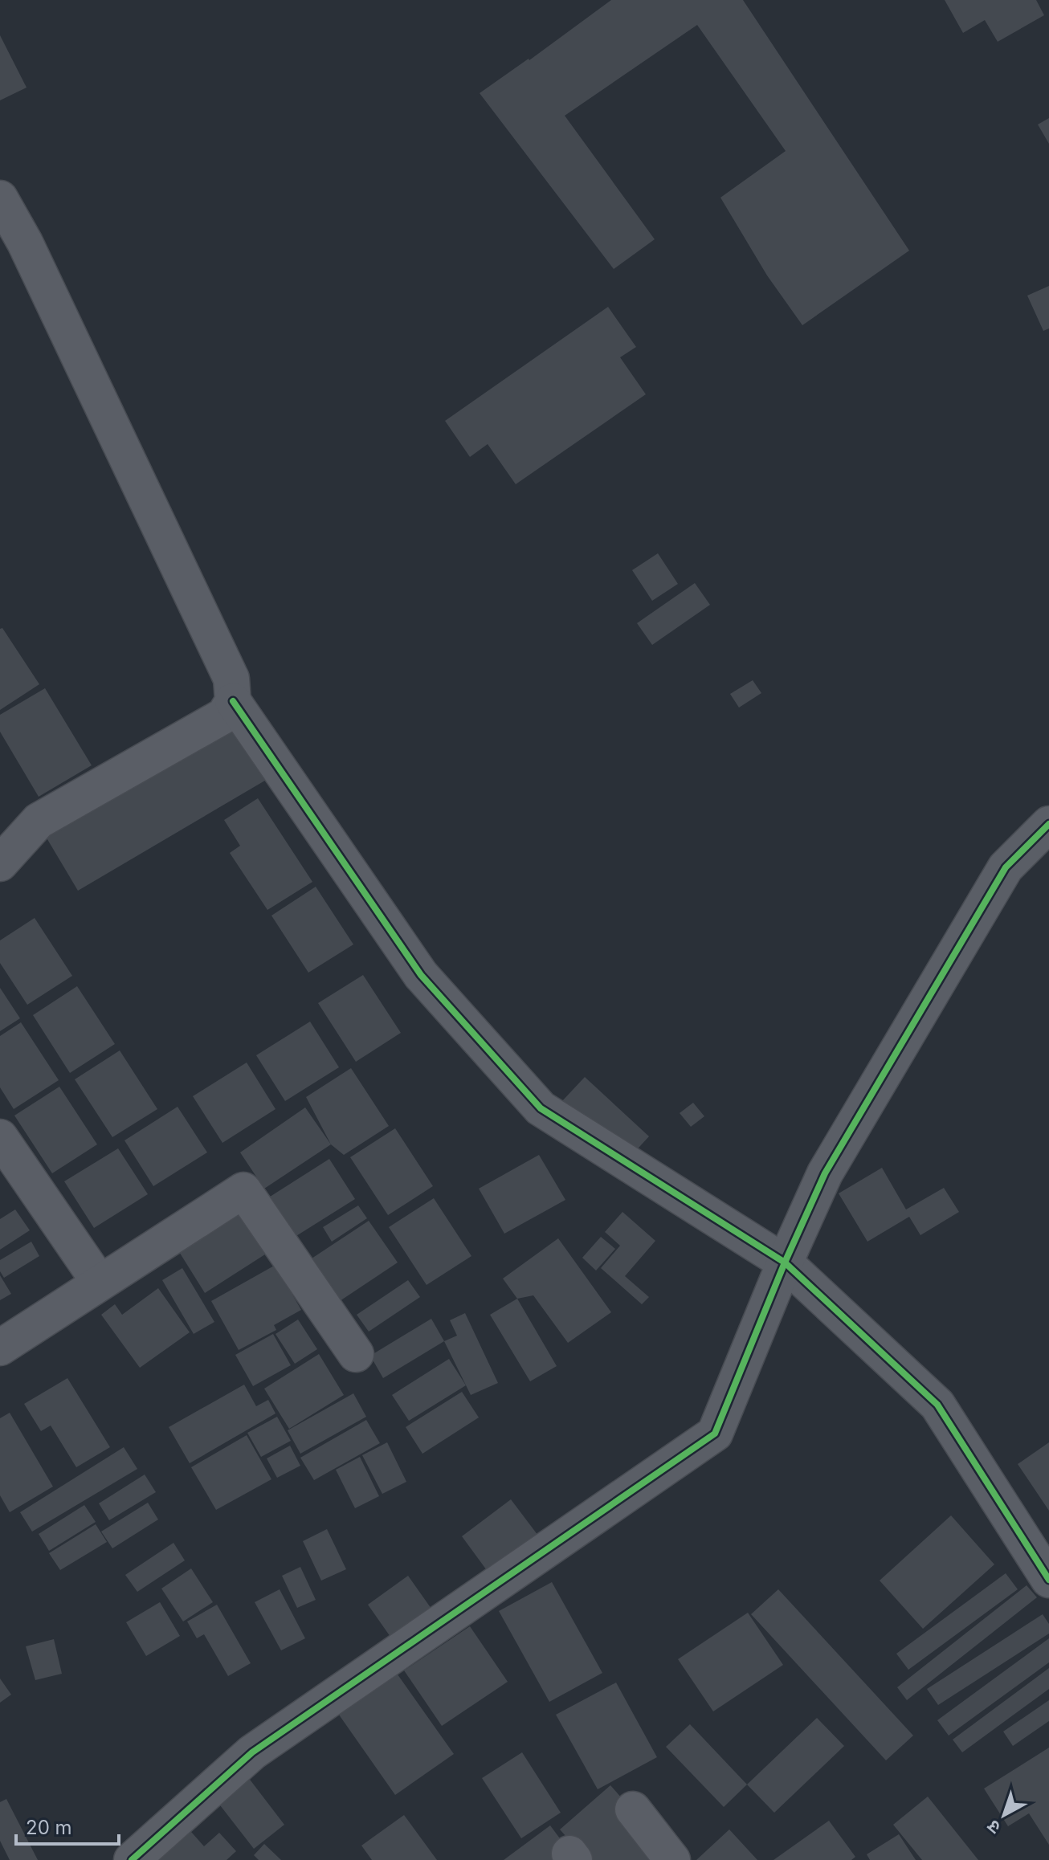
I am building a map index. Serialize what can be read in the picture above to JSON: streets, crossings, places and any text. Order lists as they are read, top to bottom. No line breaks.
{"scale_bar":"20 m","north":"bottom left"}
